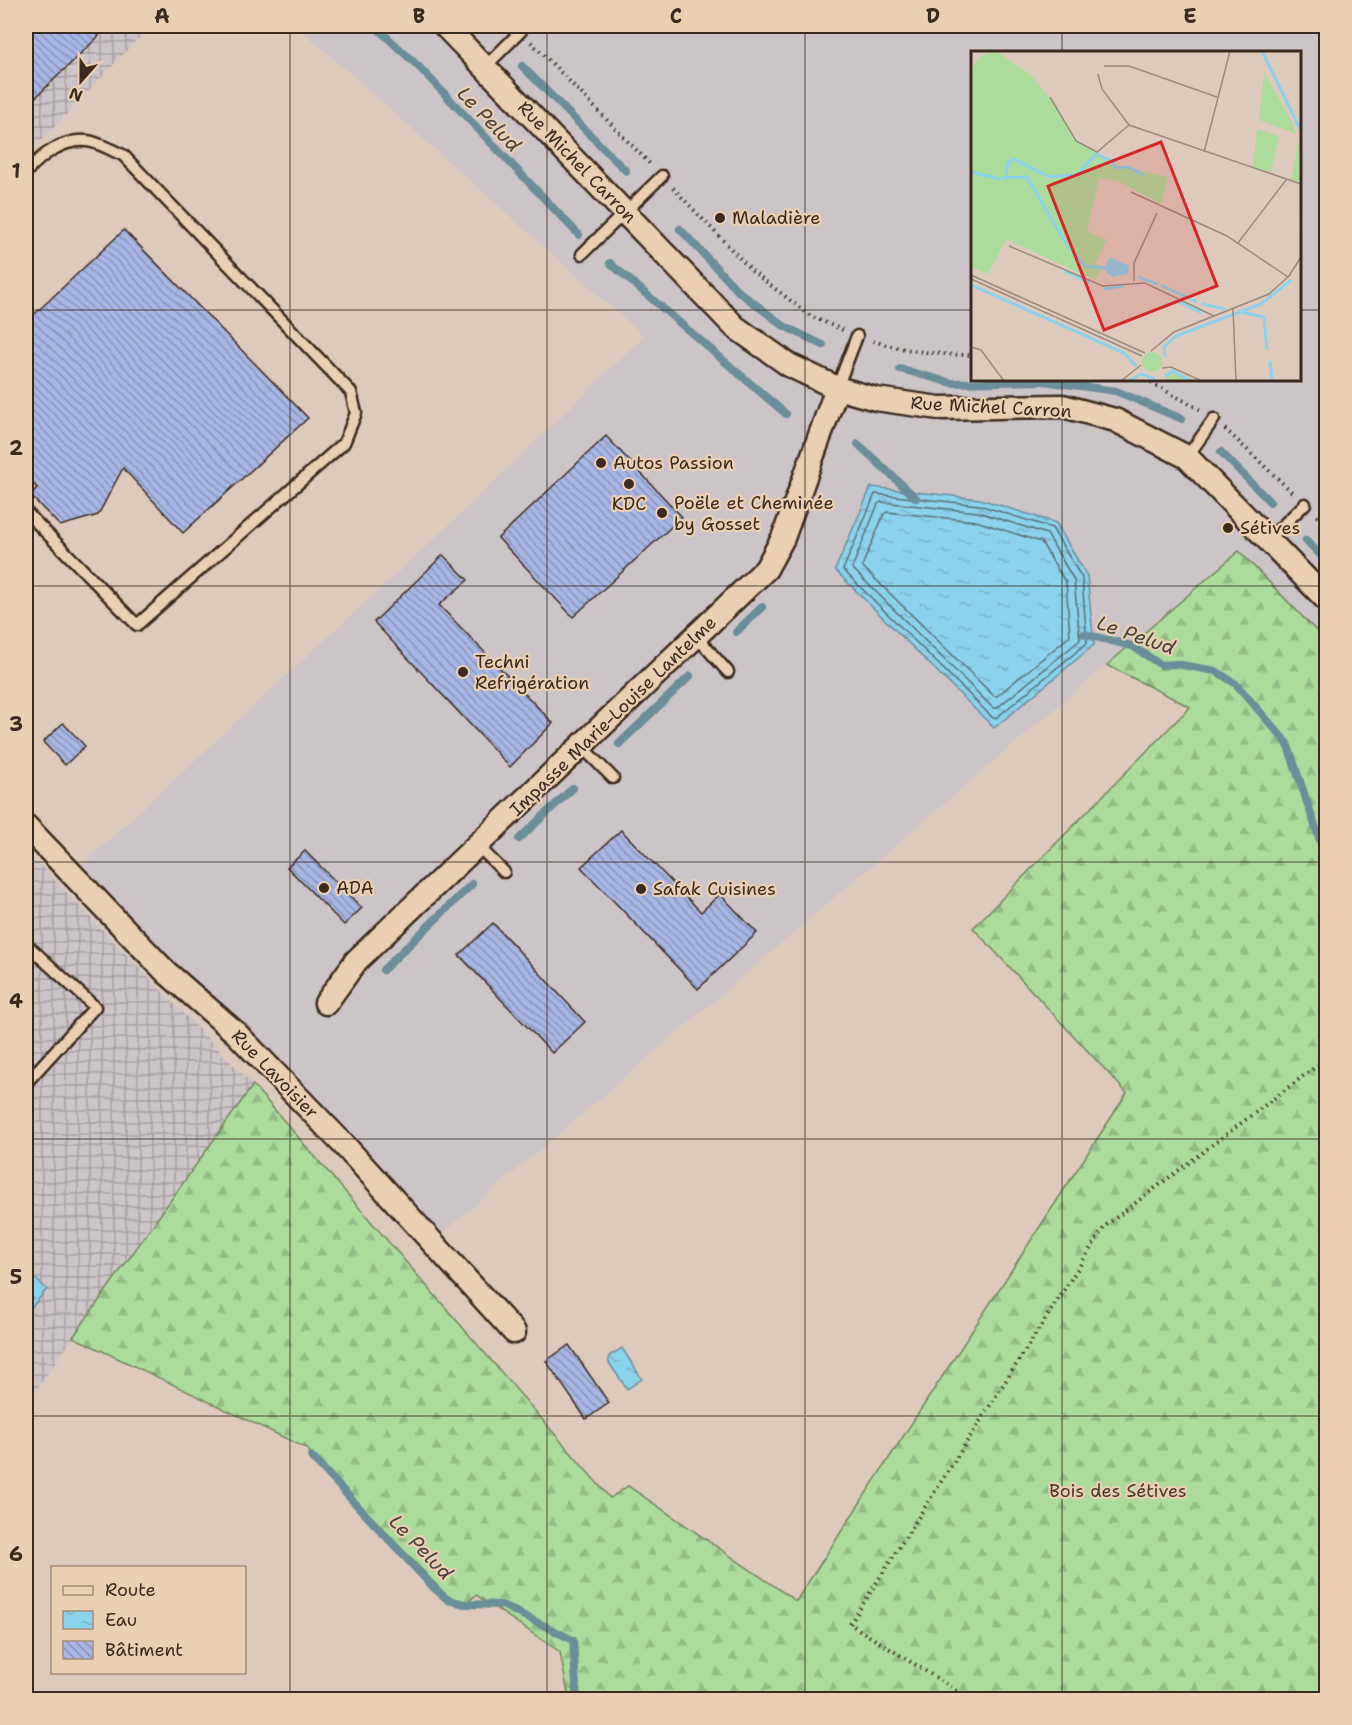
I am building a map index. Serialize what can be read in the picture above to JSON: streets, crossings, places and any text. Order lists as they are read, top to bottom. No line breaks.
{"streets":{"street":["Rue Michel Carron","Impasse Marie-Louise Lantelme","Rue Lavoisier"]},"crossings":[["Rue Michel Carron","Impasse Marie-Louise Lantelme"]],"water":["Le Pelud"],"parks":["Bois des Sétives"],"places":["Maladière","Autos Passion","KDC","Poële et Cheminée by Gosset","Sétives","Techni Refrigération","ADA","Safak Cuisines"],"legend":["Route","Eau","Bâtiment"],"north":"bottom","grid":{"columns":["A","B","C","D","E"],"rows":["1","2","3","4","5","6"]}}
